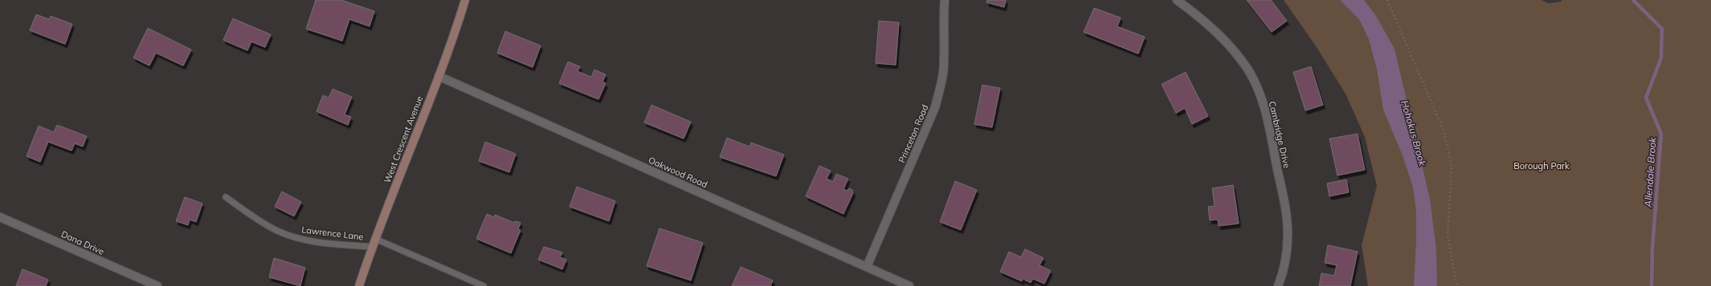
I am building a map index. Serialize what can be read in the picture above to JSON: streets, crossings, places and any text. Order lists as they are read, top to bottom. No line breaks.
{"streets":{"main road":["West Crescent Avenue"],"street":["Princeton Road","Cambridge Drive","Oakwood Road","Dana Drive"],"lane":["Lawrence Lane"]},"crossings":[["Princeton Road","Oakwood Road"],["West Crescent Avenue","Oakwood Road"],["West Crescent Avenue","Lawrence Lane"]],"water":["Hohokus Brook","Allendale Brook"],"parks":["Borough Park"]}
